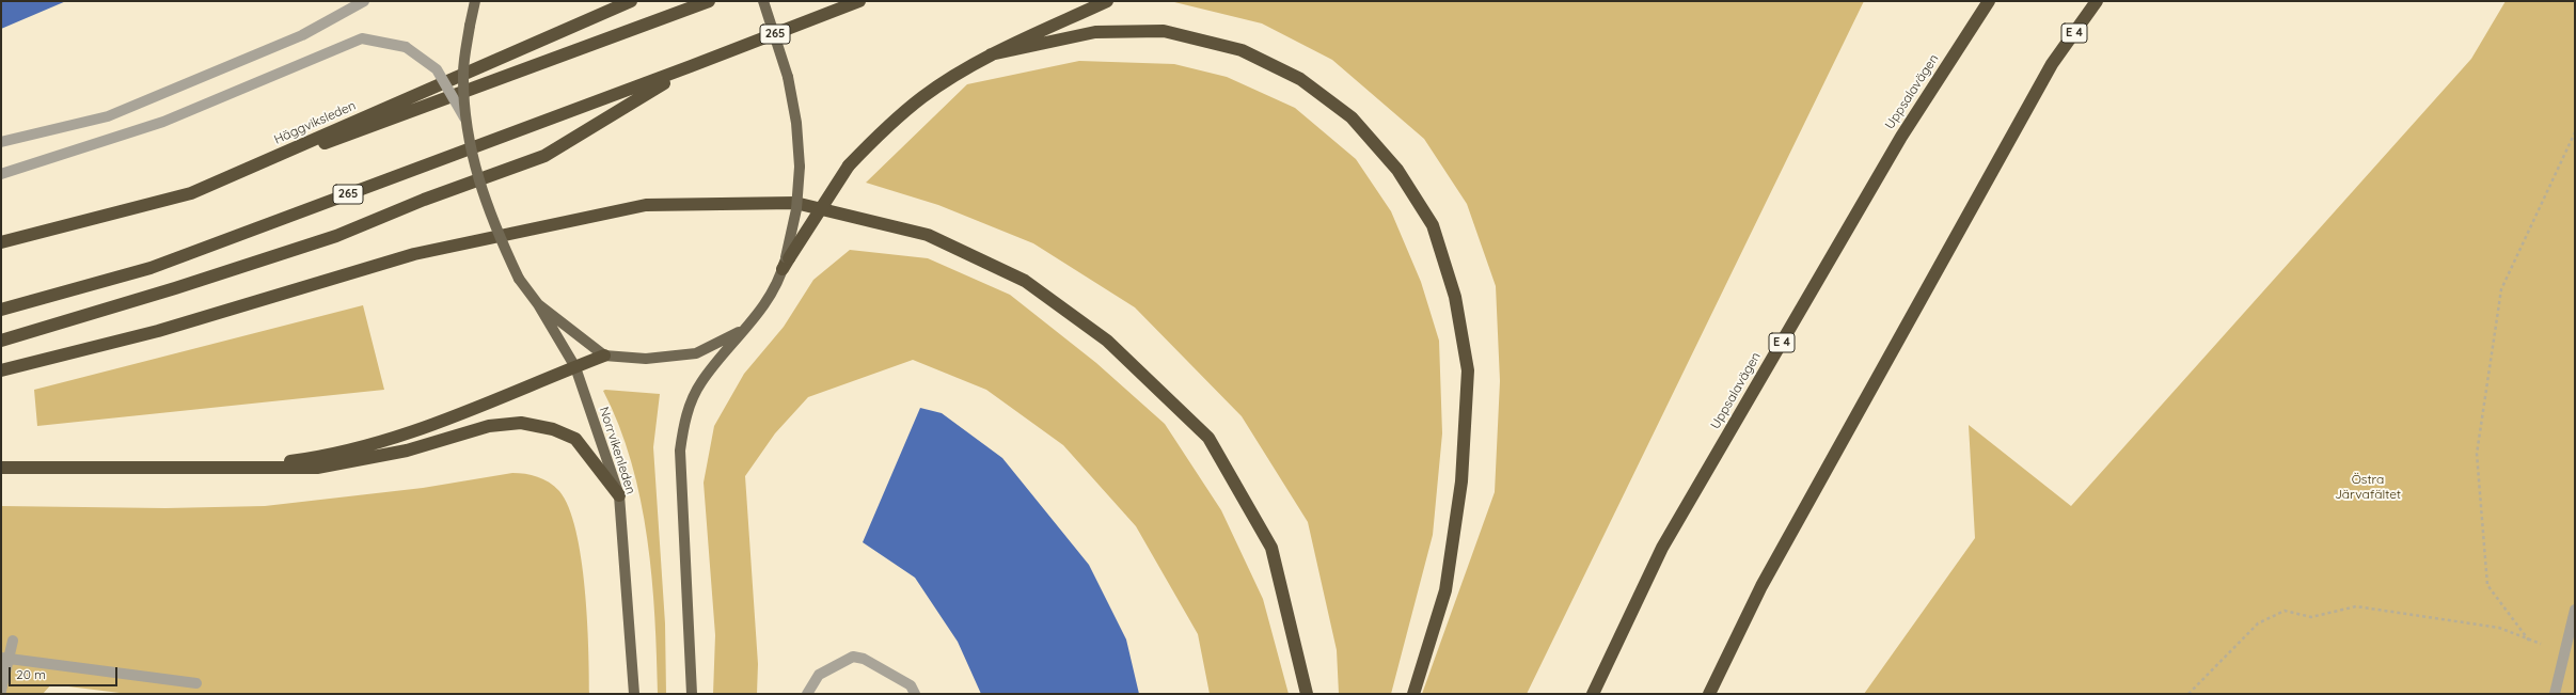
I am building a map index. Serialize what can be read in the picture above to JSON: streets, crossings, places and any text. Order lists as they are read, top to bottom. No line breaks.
{"streets":{"highway":["E 4","265","Uppsalavägen","Häggviksleden"],"main road":["Norrvikenleden"]},"parks":["Östra Järvafältet"],"scale_bar":"20 m"}
